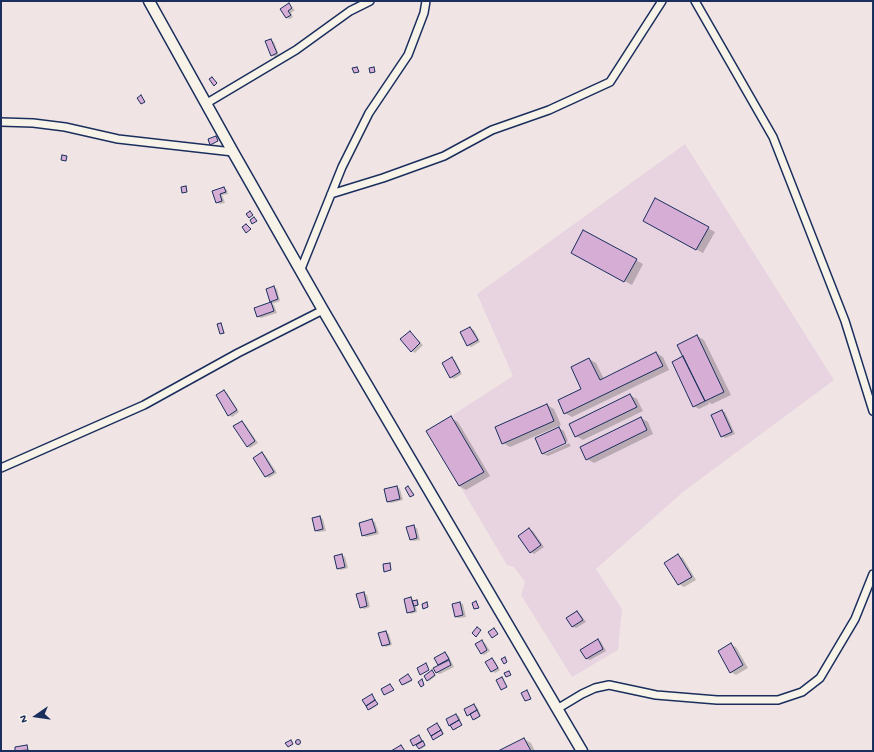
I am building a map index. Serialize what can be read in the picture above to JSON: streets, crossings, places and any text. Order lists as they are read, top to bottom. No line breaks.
{"north":"left"}
